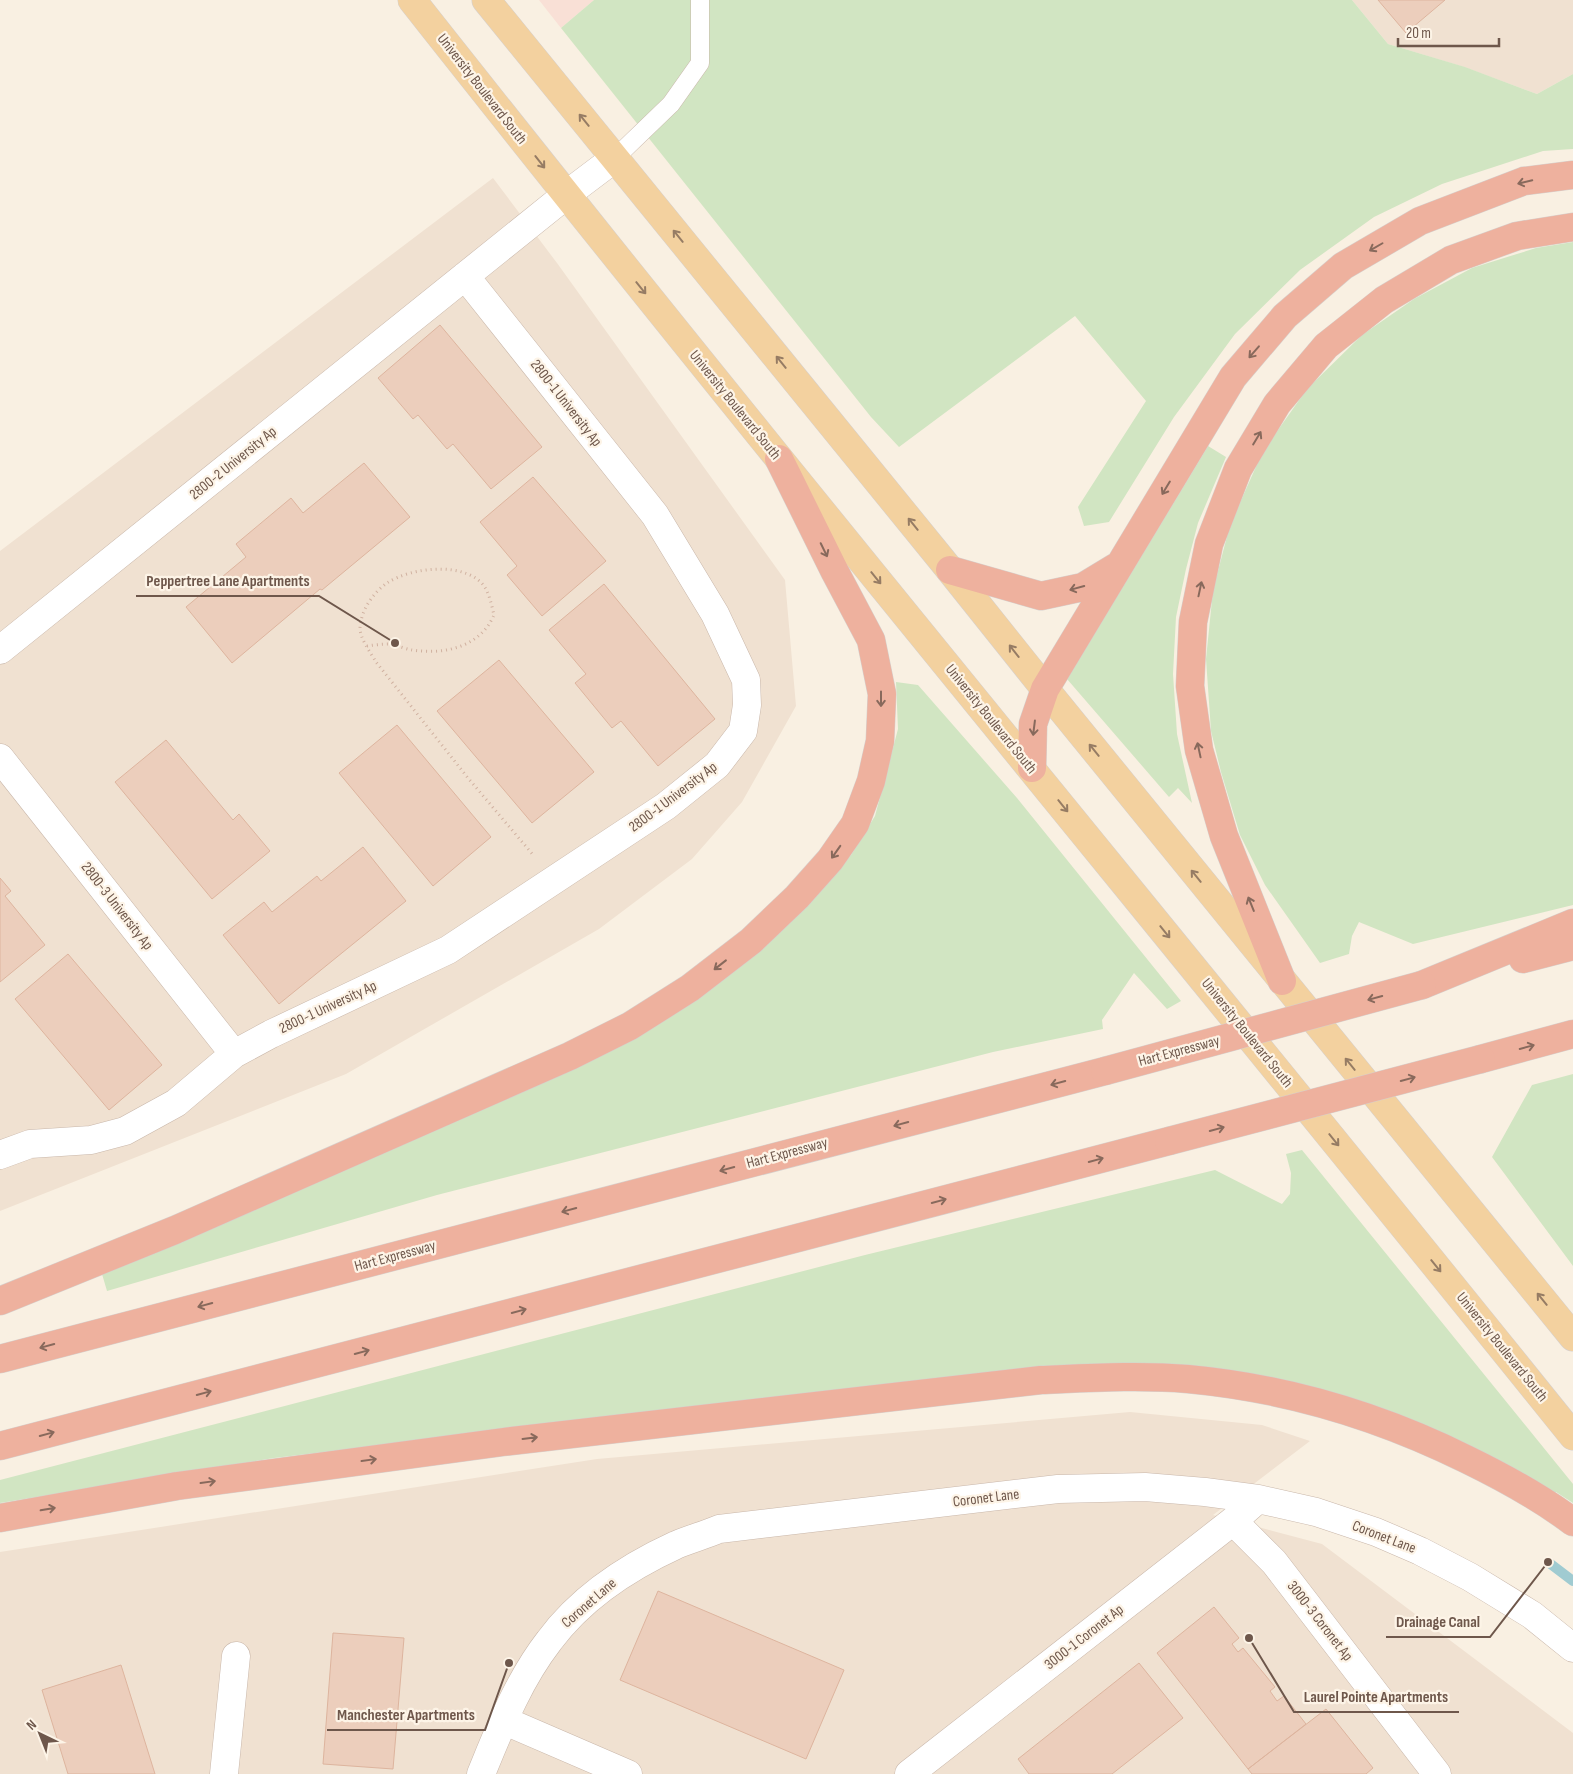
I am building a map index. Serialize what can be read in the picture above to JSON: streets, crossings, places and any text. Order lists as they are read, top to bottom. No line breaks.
{"streets":{"highway":["Hart Expressway"],"main road":["University Boulevard South"],"street":["2800-1 University Ap","2800-2 University Ap","2800-3 University Ap","Coronet Lane","3000-3 Coronet Ap","3000-1 Coronet Ap"]},"crossings":[["2800-1 University Ap","2800-2 University Ap"],["2800-1 University Ap","2800-3 University Ap"],["Coronet Lane","3000-1 Coronet Ap"],["3000-3 Coronet Ap","3000-1 Coronet Ap"]],"places":["Peppertree Lane Apartments","Drainage Canal","Laurel Pointe Apartments","Manchester Apartments"],"scale_bar":"20 m","north":"top left"}
